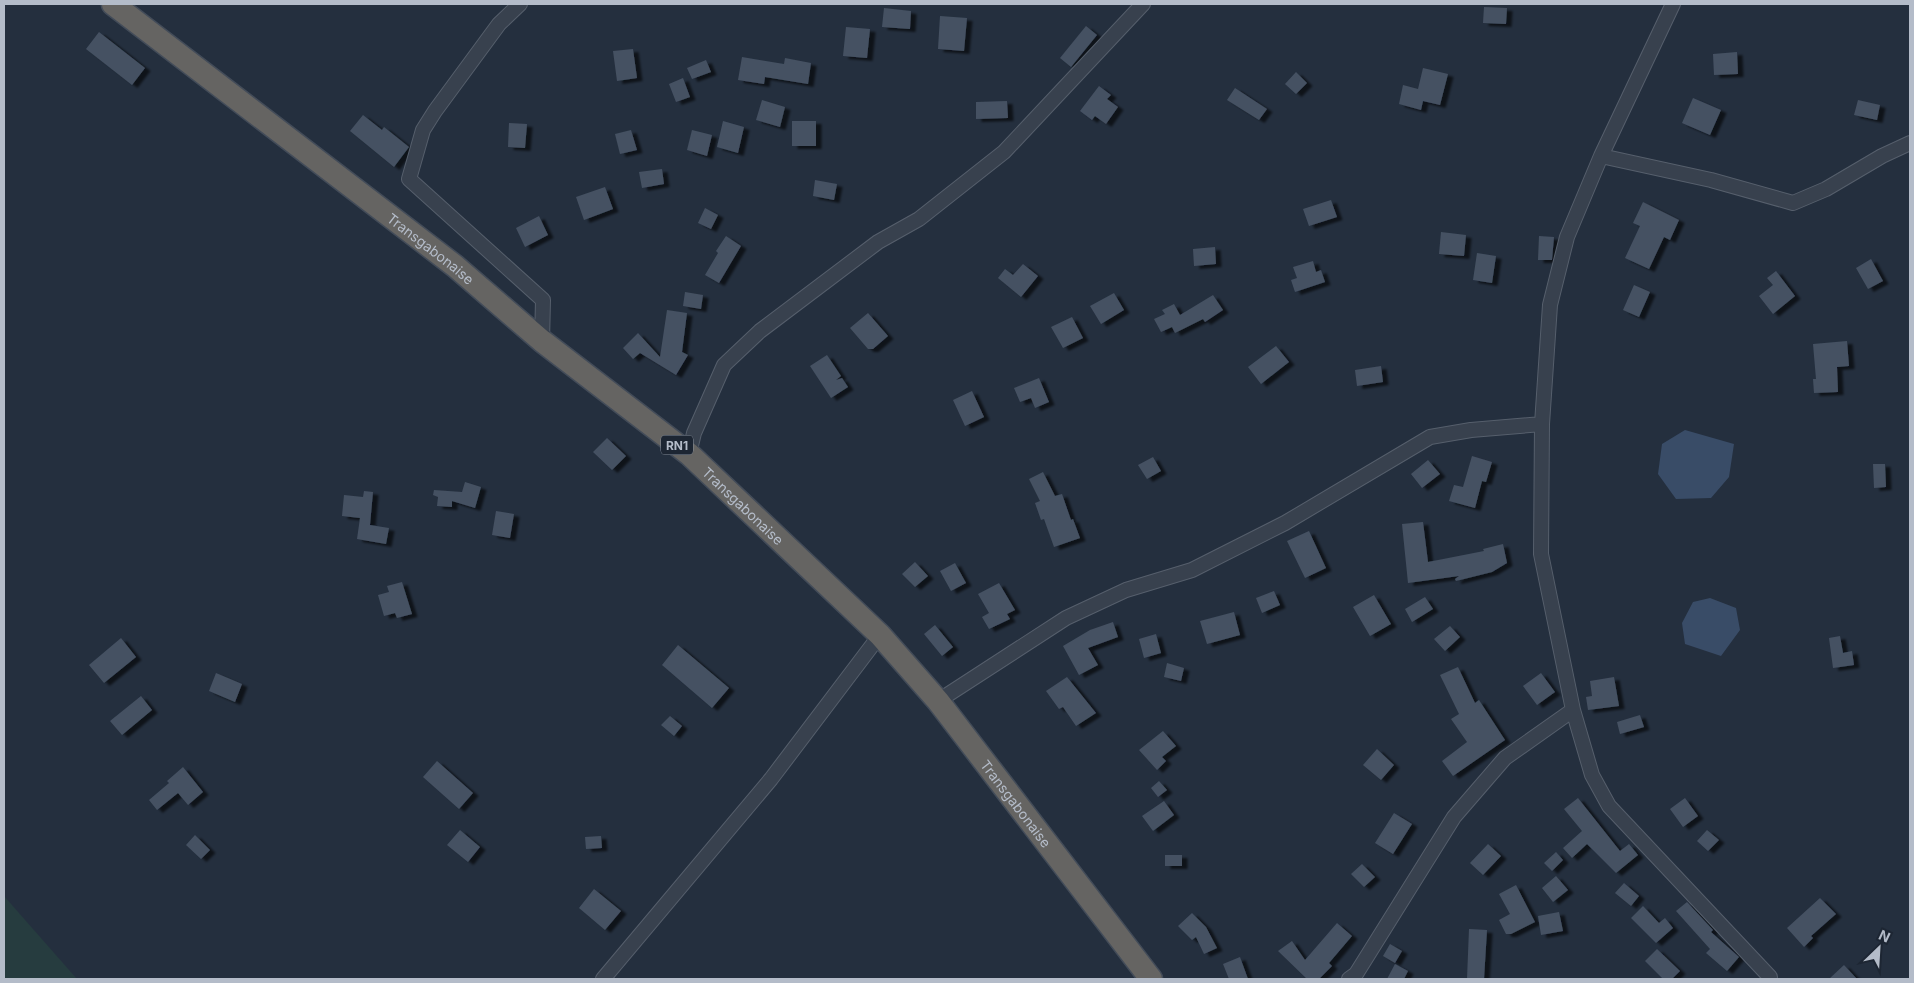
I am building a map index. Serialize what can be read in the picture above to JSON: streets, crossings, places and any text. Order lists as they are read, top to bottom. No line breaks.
{"streets":{"highway":["Transgabonaise","RN1"]},"north":"top right"}
